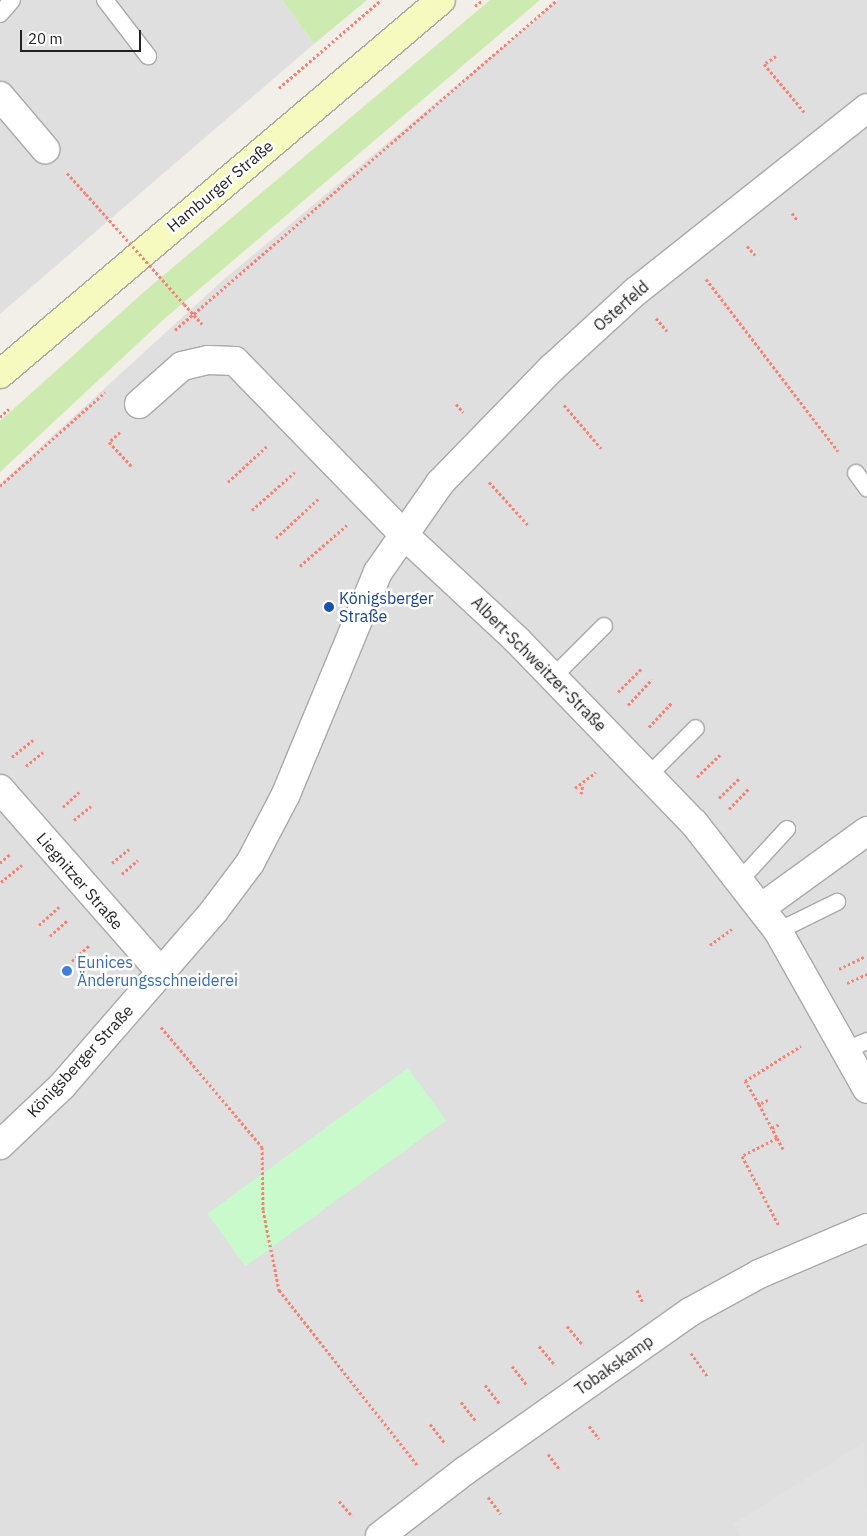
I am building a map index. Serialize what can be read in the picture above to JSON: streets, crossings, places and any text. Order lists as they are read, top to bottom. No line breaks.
{"streets":{"main road":["Hamburger Straße"],"street":["Osterfeld","Albert-Schweitzer-Straße","Liegnitzer Straße","Königsberger Straße","Tobakskamp"]},"crossings":[["Osterfeld","Albert-Schweitzer-Straße"],["Osterfeld","Königsberger Straße"],["Albert-Schweitzer-Straße","Königsberger Straße"],["Liegnitzer Straße","Königsberger Straße"]],"places":["Königsberger Straße","Eunices Änderungsschneiderei"],"scale_bar":"20 m"}
